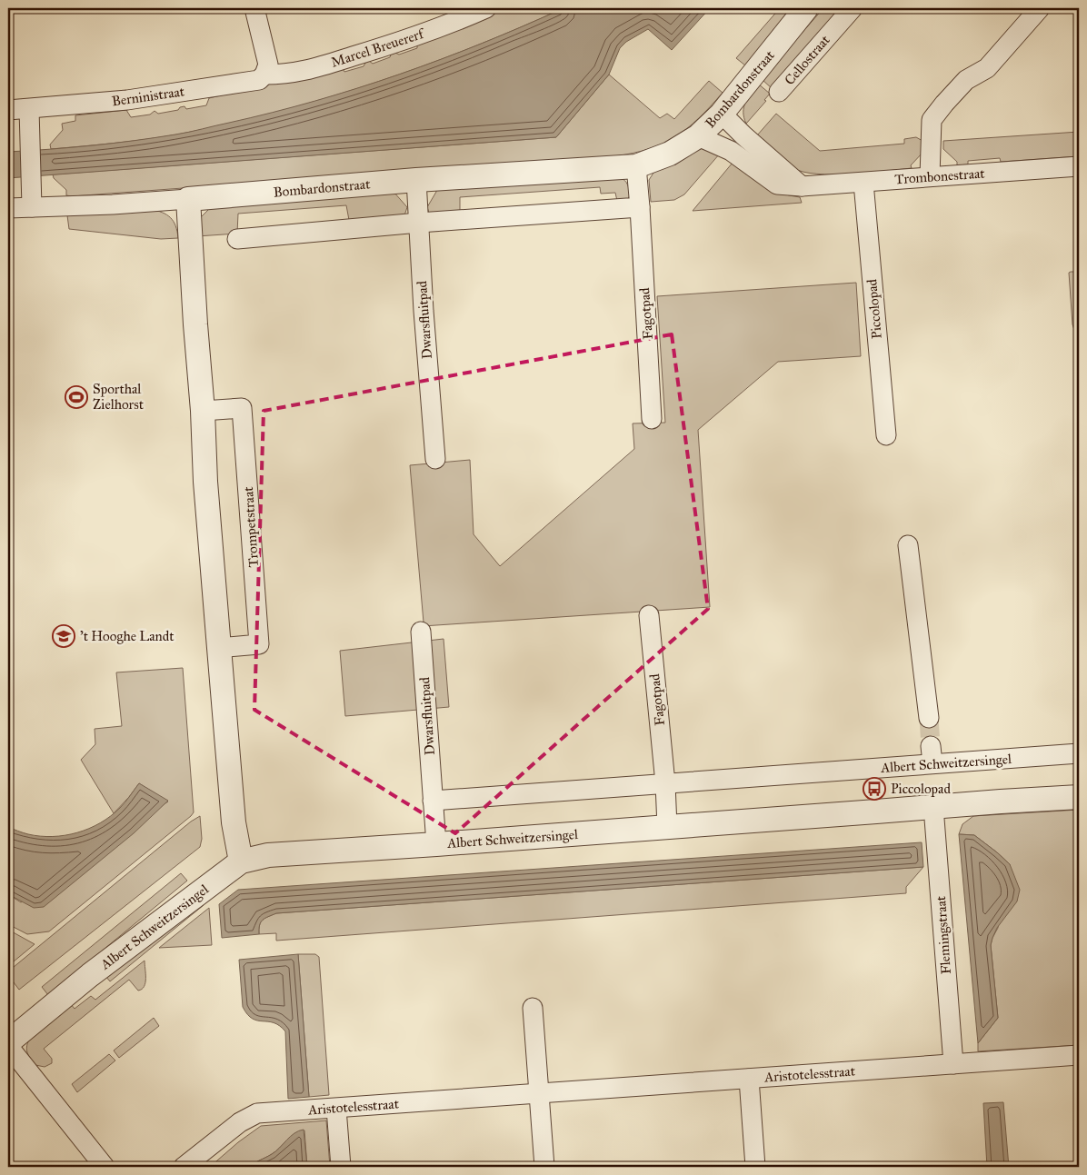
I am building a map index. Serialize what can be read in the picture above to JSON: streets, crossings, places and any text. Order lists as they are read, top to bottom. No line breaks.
{"streets":{"street":["Marcel Breuererf","Cellostraat","Bombardonstraat","Berninistraat","Trombonestraat","Piccolopad","Fagotpad","Dwarsfluitpad","Trompetstraat","Albert Schweitzersingel","Flemingstraat","Aristotelesstraat"]},"crossings":[["Marcel Breuererf","Berninistraat"],["Bombardonstraat","Trombonestraat"],["Bombardonstraat","Dwarsfluitpad"],["Trombonestraat","Piccolopad"],["Fagotpad","Albert Schweitzersingel"],["Dwarsfluitpad","Albert Schweitzersingel"],["Albert Schweitzersingel","Flemingstraat"],["Flemingstraat","Aristotelesstraat"]],"places":{"sports":["Sporthal Zielhorst"],"school or university":["'t Hooghe Landt"],"bus stop":["Piccolopad"]}}
